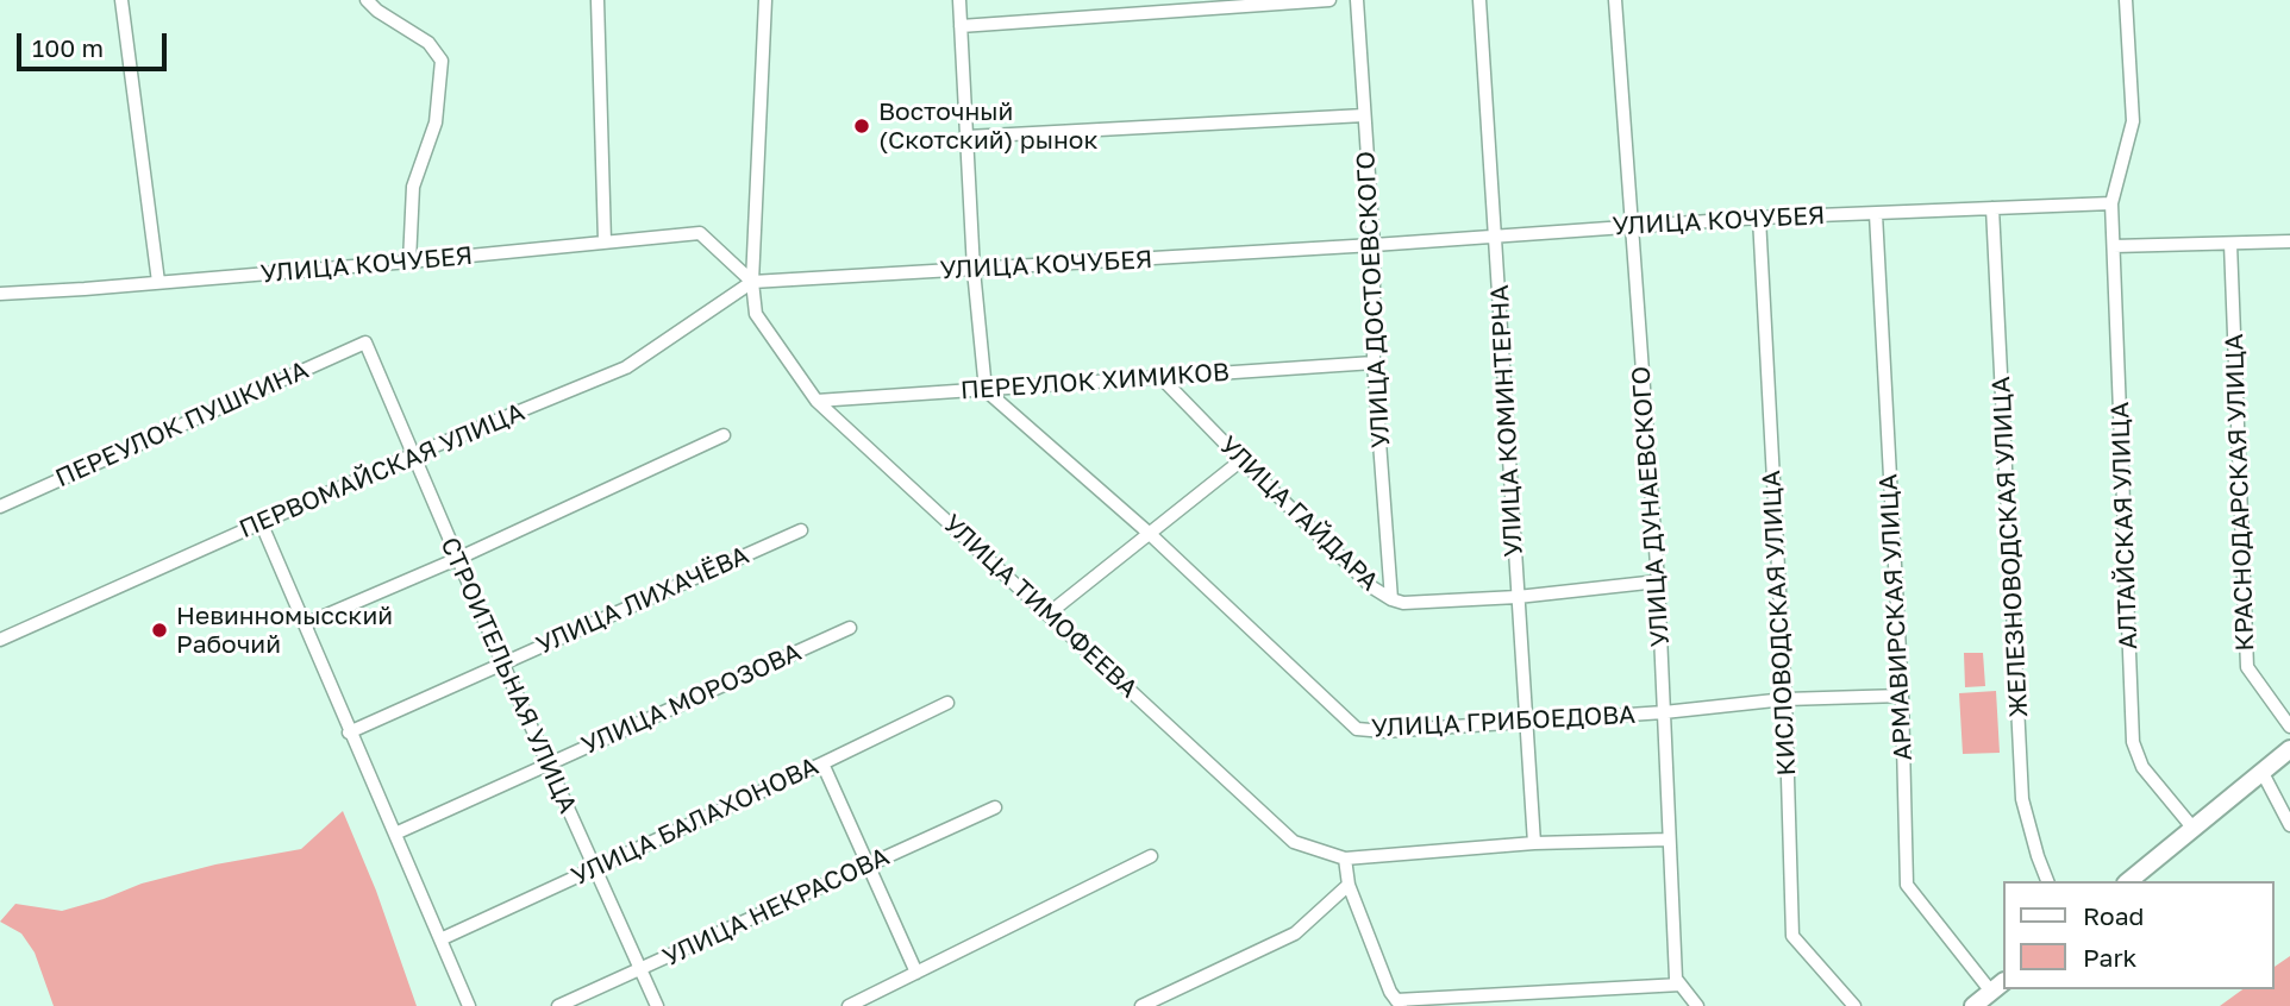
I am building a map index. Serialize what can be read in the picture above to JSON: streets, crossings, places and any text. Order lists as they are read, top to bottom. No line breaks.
{"streets":{"street":["УЛИЦА КОЧУБЕЯ","УЛИЦА ДОСТОЕВСКОГО","ПЕРЕУЛОК ХИМИКОВ","УЛИЦА КОМИНТЕРНА","ПЕРЕУЛОК ПУШКИНА","ПЕРВОМАЙСКАЯ УЛИЦА","КРАСНОДАРСКАЯ УЛИЦА","УЛИЦА ДУНАЕВСКОГО","УЛИЦА ГАЙДАРА","АЛТАЙСКАЯ УЛИЦА","ЖЕЛЕЗНОВОДСКАЯ УЛИЦА","УЛИЦА ЛИХАЧЁВА","УЛИЦА ТИМОФЕЕВА","АРМАВИРСКАЯ УЛИЦА","КИСЛОВОДСКАЯ УЛИЦА","СТРОИТЕЛЬНАЯ УЛИЦА","УЛИЦА МОРОЗОВА","УЛИЦА ГРИБОЕДОВА","УЛИЦА БАЛАХОНОВА","УЛИЦА НЕКРАСОВА"]},"crossings":[["УЛИЦА КОЧУБЕЯ","УЛИЦА ДОСТОЕВСКОГО"],["УЛИЦА КОЧУБЕЯ","УЛИЦА КОМИНТЕРНА"],["УЛИЦА КОЧУБЕЯ","ПЕРВОМАЙСКАЯ УЛИЦА"],["УЛИЦА КОЧУБЕЯ","УЛИЦА ДУНАЕВСКОГО"],["УЛИЦА КОЧУБЕЯ","АЛТАЙСКАЯ УЛИЦА"],["УЛИЦА КОЧУБЕЯ","ЖЕЛЕЗНОВОДСКАЯ УЛИЦА"],["УЛИЦА КОЧУБЕЯ","УЛИЦА ТИМОФЕЕВА"],["УЛИЦА КОЧУБЕЯ","АРМАВИРСКАЯ УЛИЦА"],["УЛИЦА КОЧУБЕЯ","КИСЛОВОДСКАЯ УЛИЦА"],["УЛИЦА ДОСТОЕВСКОГО","ПЕРЕУЛОК ХИМИКОВ"],["УЛИЦА ДОСТОЕВСКОГО","УЛИЦА ГАЙДАРА"],["ПЕРЕУЛОК ХИМИКОВ","УЛИЦА ГАЙДАРА"],["ПЕРЕУЛОК ХИМИКОВ","УЛИЦА ТИМОФЕЕВА"],["ПЕРЕУЛОК ХИМИКОВ","УЛИЦА ГРИБОЕДОВА"],["УЛИЦА КОМИНТЕРНА","УЛИЦА ГАЙДАРА"],["УЛИЦА КОМИНТЕРНА","УЛИЦА ТИМОФЕЕВА"],["УЛИЦА КОМИНТЕРНА","УЛИЦА ГРИБОЕДОВА"],["ПЕРЕУЛОК ПУШКИНА","СТРОИТЕЛЬНАЯ УЛИЦА"],["ПЕРВОМАЙСКАЯ УЛИЦА","УЛИЦА ТИМОФЕЕВА"],["ПЕРВОМАЙСКАЯ УЛИЦА","СТРОИТЕЛЬНАЯ УЛИЦА"],["УЛИЦА ДУНАЕВСКОГО","УЛИЦА ГАЙДАРА"],["УЛИЦА ДУНАЕВСКОГО","УЛИЦА ТИМОФЕЕВА"],["УЛИЦА ДУНАЕВСКОГО","УЛИЦА ГРИБОЕДОВА"],["УЛИЦА ЛИХАЧЁВА","СТРОИТЕЛЬНАЯ УЛИЦА"],["АРМАВИРСКАЯ УЛИЦА","УЛИЦА ГРИБОЕДОВА"],["КИСЛОВОДСКАЯ УЛИЦА","УЛИЦА ГРИБОЕДОВА"],["СТРОИТЕЛЬНАЯ УЛИЦА","УЛИЦА МОРОЗОВА"],["СТРОИТЕЛЬНАЯ УЛИЦА","УЛИЦА БАЛАХОНОВА"],["СТРОИТЕЛЬНАЯ УЛИЦА","УЛИЦА НЕКРАСОВА"]],"places":["Восточный (Скотский) рынок","Невинномысский Рабочий"],"legend":["Road","Park"],"scale_bar":"100 m"}
